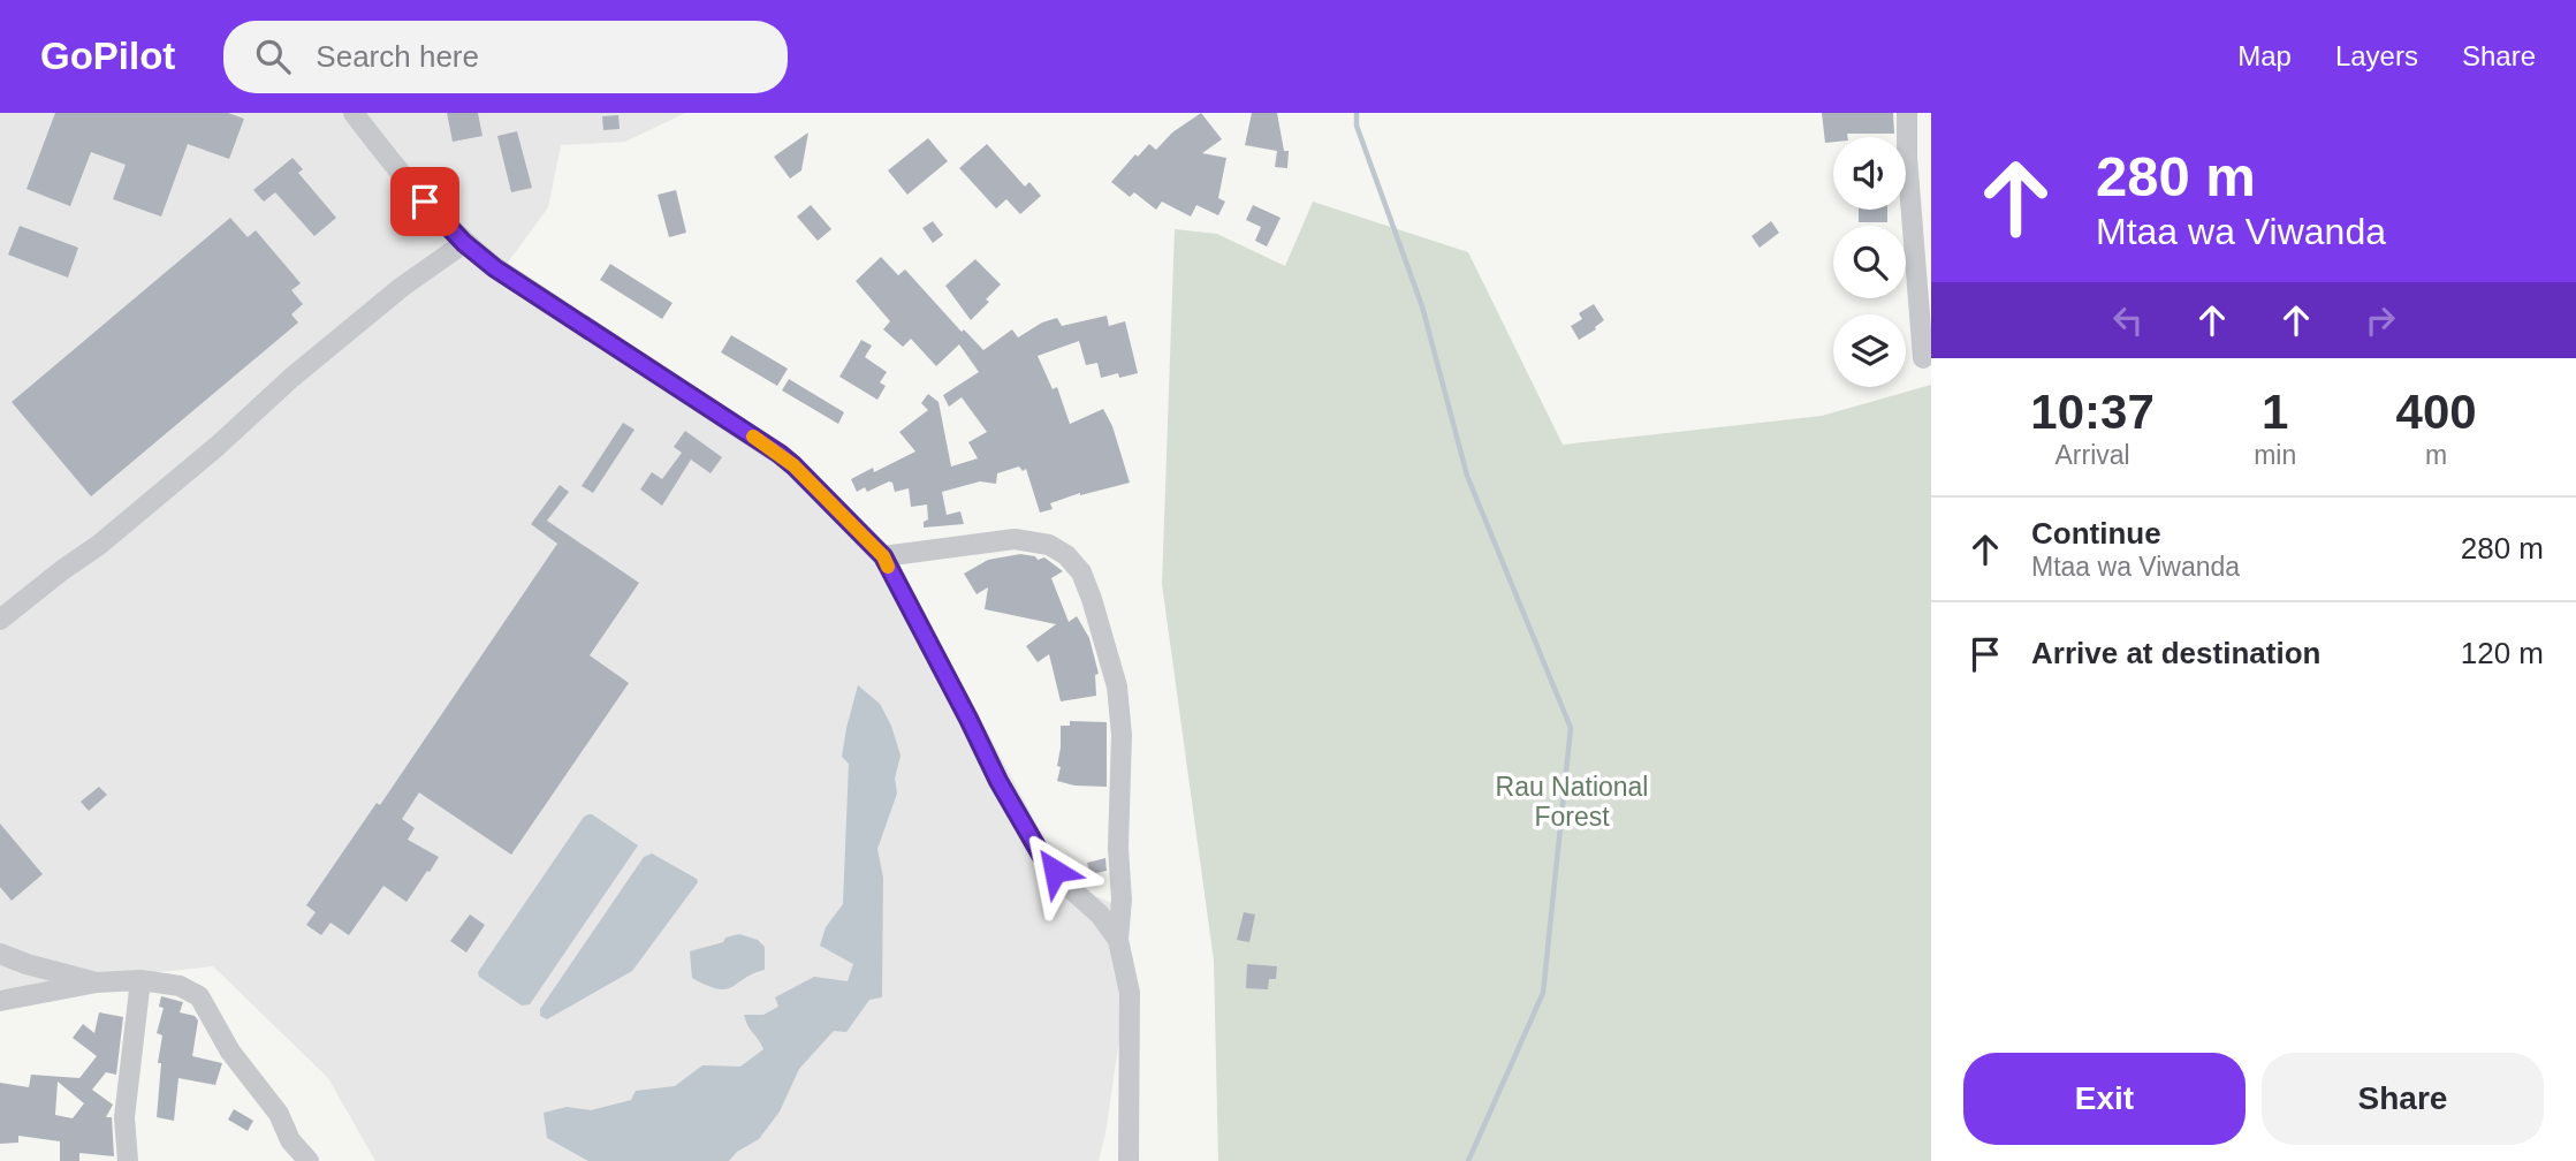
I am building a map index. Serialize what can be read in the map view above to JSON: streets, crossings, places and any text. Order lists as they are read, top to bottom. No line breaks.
{"parks":["Rau National Forest"],"page":{"header":"GoPilot","search":"Search here","nav":["Map","Layers","Share"],"turn":["280 m","Mtaa wa Viwanda"],"eta":["10:37","Arrival","1","min","400","m"],"list":[{"name":"Continue","note":"Mtaa wa Viwanda","value":"280 m"},{"name":"Arrive at destination","value":"120 m"}],"buttons":["Exit","Share"]}}
